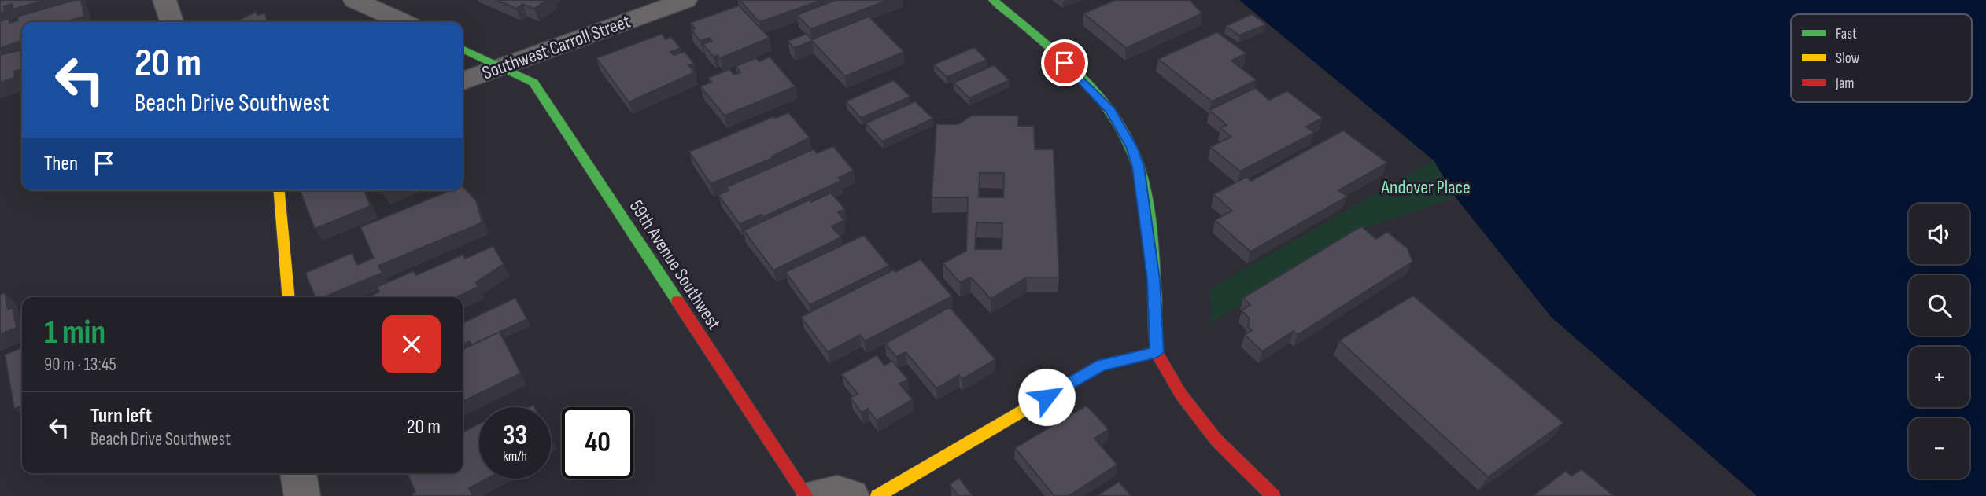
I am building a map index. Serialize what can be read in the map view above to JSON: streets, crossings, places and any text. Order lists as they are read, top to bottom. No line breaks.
{"streets":{"street":["Southwest Carroll Street","59th Avenue Southwest"]},"crossings":[["Southwest Carroll Street","59th Avenue Southwest"]],"parks":["Andover Place"],"legend":["Fast","Slow","Jam"],"page":{"turn":["20 m","Beach Drive Southwest"],"then":"Then","map_buttons":["+","−"],"heading":["1 min","90 m · 13:45"],"list":[{"name":"Turn left","note":"Beach Drive Southwest","value":"20 m"}],"speed":"33 km/h","limit":"40"}}
